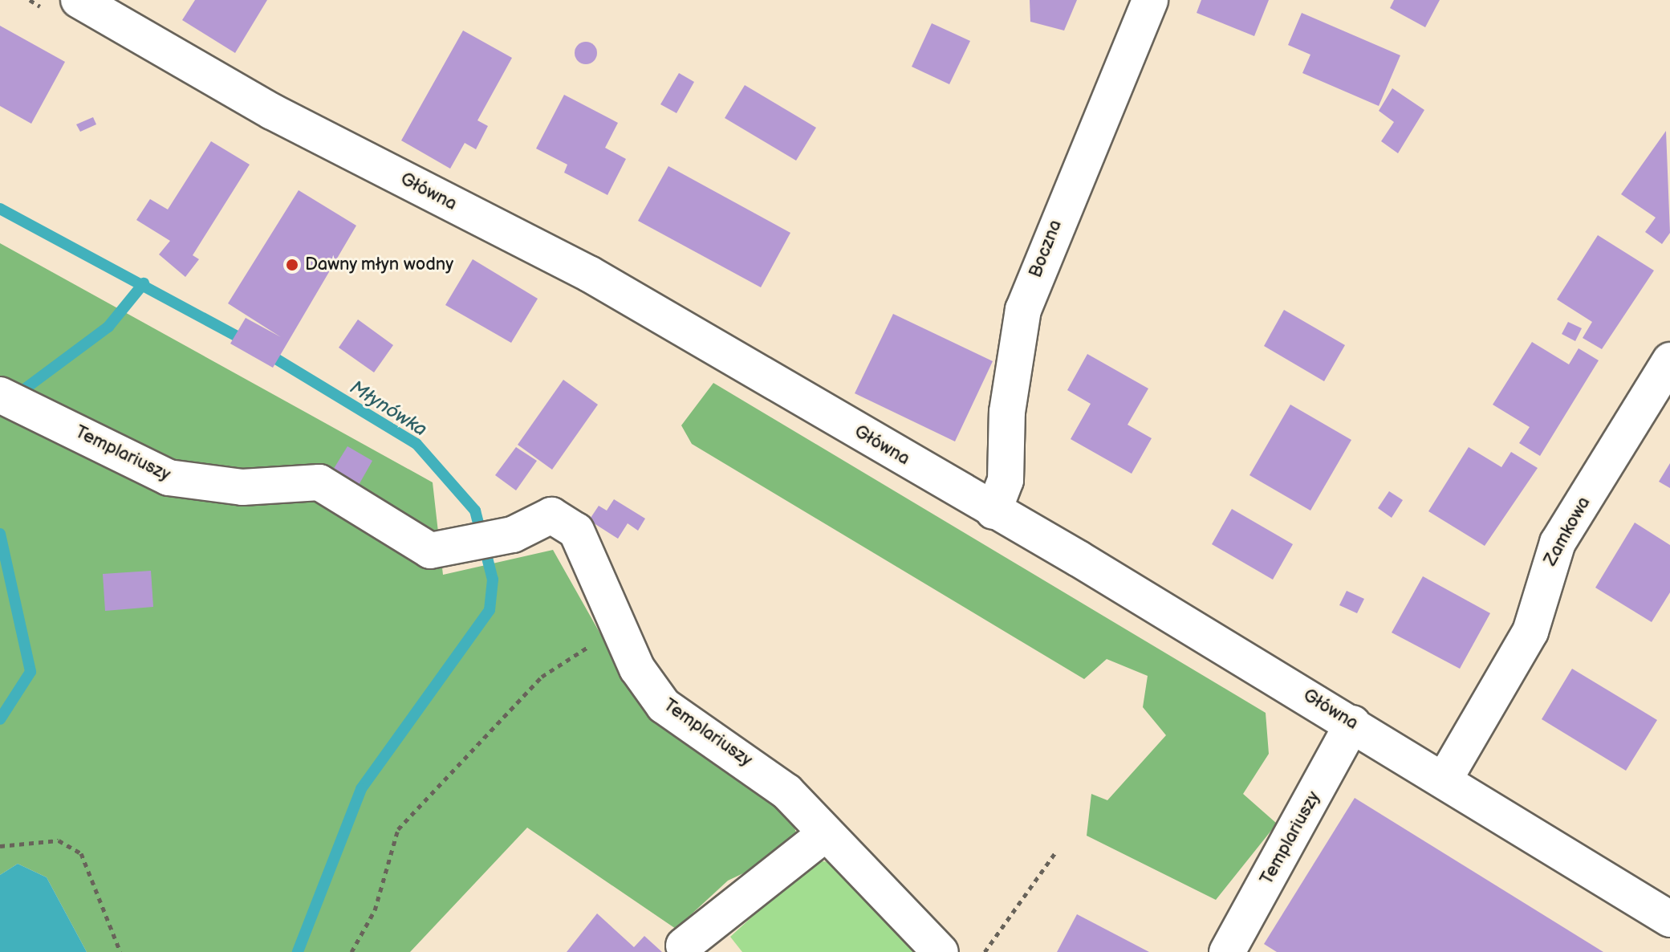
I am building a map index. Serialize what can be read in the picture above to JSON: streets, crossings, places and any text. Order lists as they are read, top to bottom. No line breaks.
{"streets":{"street":["Główna","Boczna","Templariuszy","Zamkowa"]},"crossings":[["Główna","Boczna"],["Główna","Templariuszy"],["Główna","Zamkowa"]],"water":["Młynówka"],"places":["Dawny młyn wodny"]}
